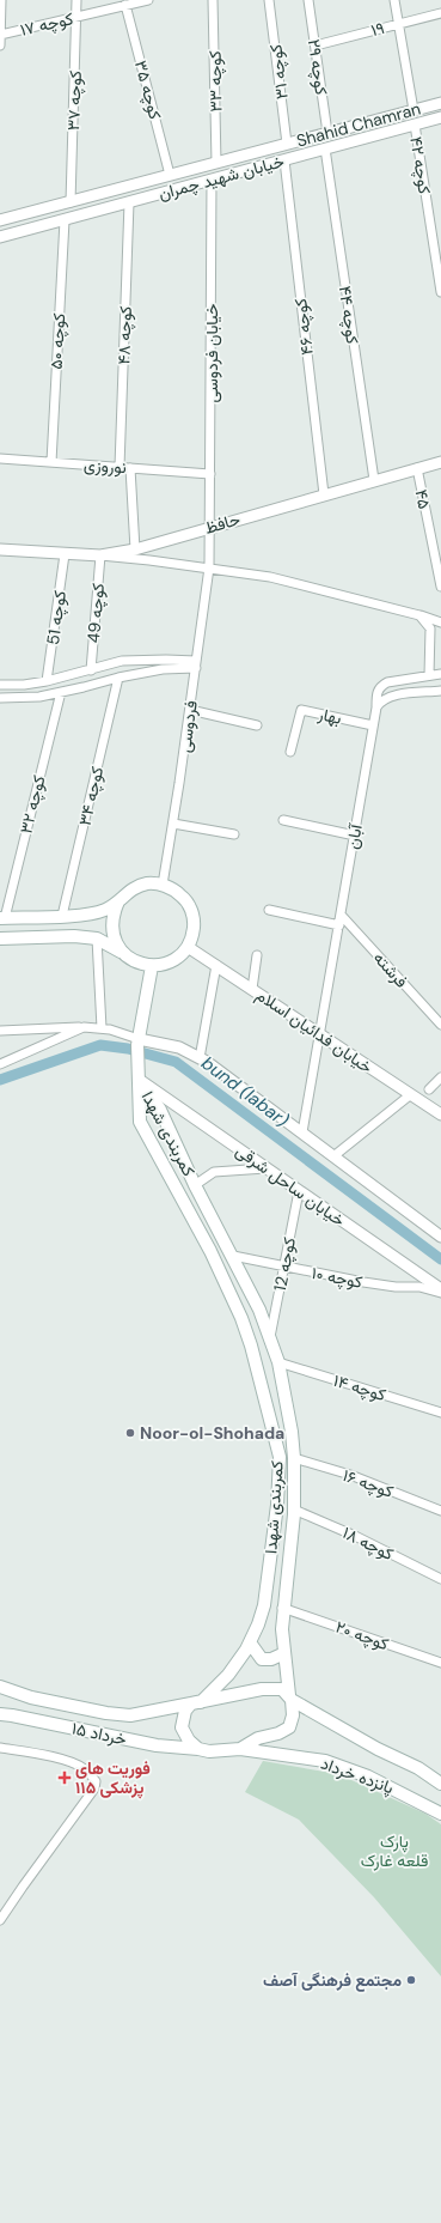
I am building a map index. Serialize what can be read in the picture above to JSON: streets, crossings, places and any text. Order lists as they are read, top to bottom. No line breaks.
{"streets":{"main road":["کمربندی شهدا","۱۵ خرداد","پانزده خرداد"],"street":["کوچه ۱۷","۱۹","کوچه ۲۹","کوچه ۳۱","کوچه ۳۳","کوچه ۳۵","کوچه ۳۷","Shahid Chamran","کوچه ۴۲","خیابان شهید چمران","کوچه ۴۴","کوچه ۴۶","کوچه ۴۸","کوچه ۵۰","خیابان فردوسی","نوروزی","۴۵","حافظ","کوچه 49","کوچه 51","بهار","فردوسی","کوچه ۳۴","کوچه ۳۲","آبان","فرشته","خیابان فدائیان اسلام","خیابان ساحل شرقی","کوچه 12","کوچه ۱۰","کوچه ۱۴","کوچه ۱۶","کوچه ۱۸","کوچه ۲۰"]},"crossings":[["کوچه ۱۷","کوچه ۳۵"],["کوچه ۱۷","کوچه ۳۷"],["۱۹","کوچه ۲۹"],["کوچه ۲۹","Shahid Chamran"],["کوچه ۳۱","Shahid Chamran"],["کوچه ۳۳","Shahid Chamran"],["کوچه ۳۵","Shahid Chamran"],["کوچه ۳۷","Shahid Chamran"],["کوچه ۴۲","خیابان شهید چمران"],["خیابان شهید چمران","کوچه ۴۴"],["خیابان شهید چمران","کوچه ۴۶"],["خیابان شهید چمران","کوچه ۴۸"],["خیابان شهید چمران","کوچه ۵۰"],["خیابان شهید چمران","خیابان فردوسی"],["کوچه ۴۴","حافظ"],["کوچه ۴۶","حافظ"],["کوچه ۴۸","نوروزی"],["کوچه ۵۰","نوروزی"],["خیابان فردوسی","نوروزی"],["خیابان فردوسی","حافظ"],["خیابان فردوسی","فردوسی"],["۴۵","حافظ"],["حافظ","کوچه 49"],["حافظ","کوچه 51"],["بهار","آبان"],["فردوسی","خیابان فدائیان اسلام"],["آبان","فرشته"],["آبان","خیابان فدائیان اسلام"],["کمربندی شهدا","خیابان ساحل شرقی"],["کمربندی شهدا","کوچه 12"],["کمربندی شهدا","کوچه ۱۰"],["کمربندی شهدا","کوچه ۱۴"],["کمربندی شهدا","کوچه ۱۶"],["کمربندی شهدا","کوچه ۱۸"],["کمربندی شهدا","کوچه ۲۰"],["کمربندی شهدا","۱۵ خرداد"],["کمربندی شهدا","پانزده خرداد"],["خیابان ساحل شرقی","کوچه 12"],["خیابان ساحل شرقی","کوچه ۱۰"],["کوچه 12","کوچه ۱۰"],["۱۵ خرداد","پانزده خرداد"]],"water":["bund (labar)"],"parks":["پارک قلعه غارک"],"places":{"other":["Noor-ol-Shohada","مجتمع فرهنگی آصف"],"health":["فوریت های پزشکی ۱۱۵"]}}
